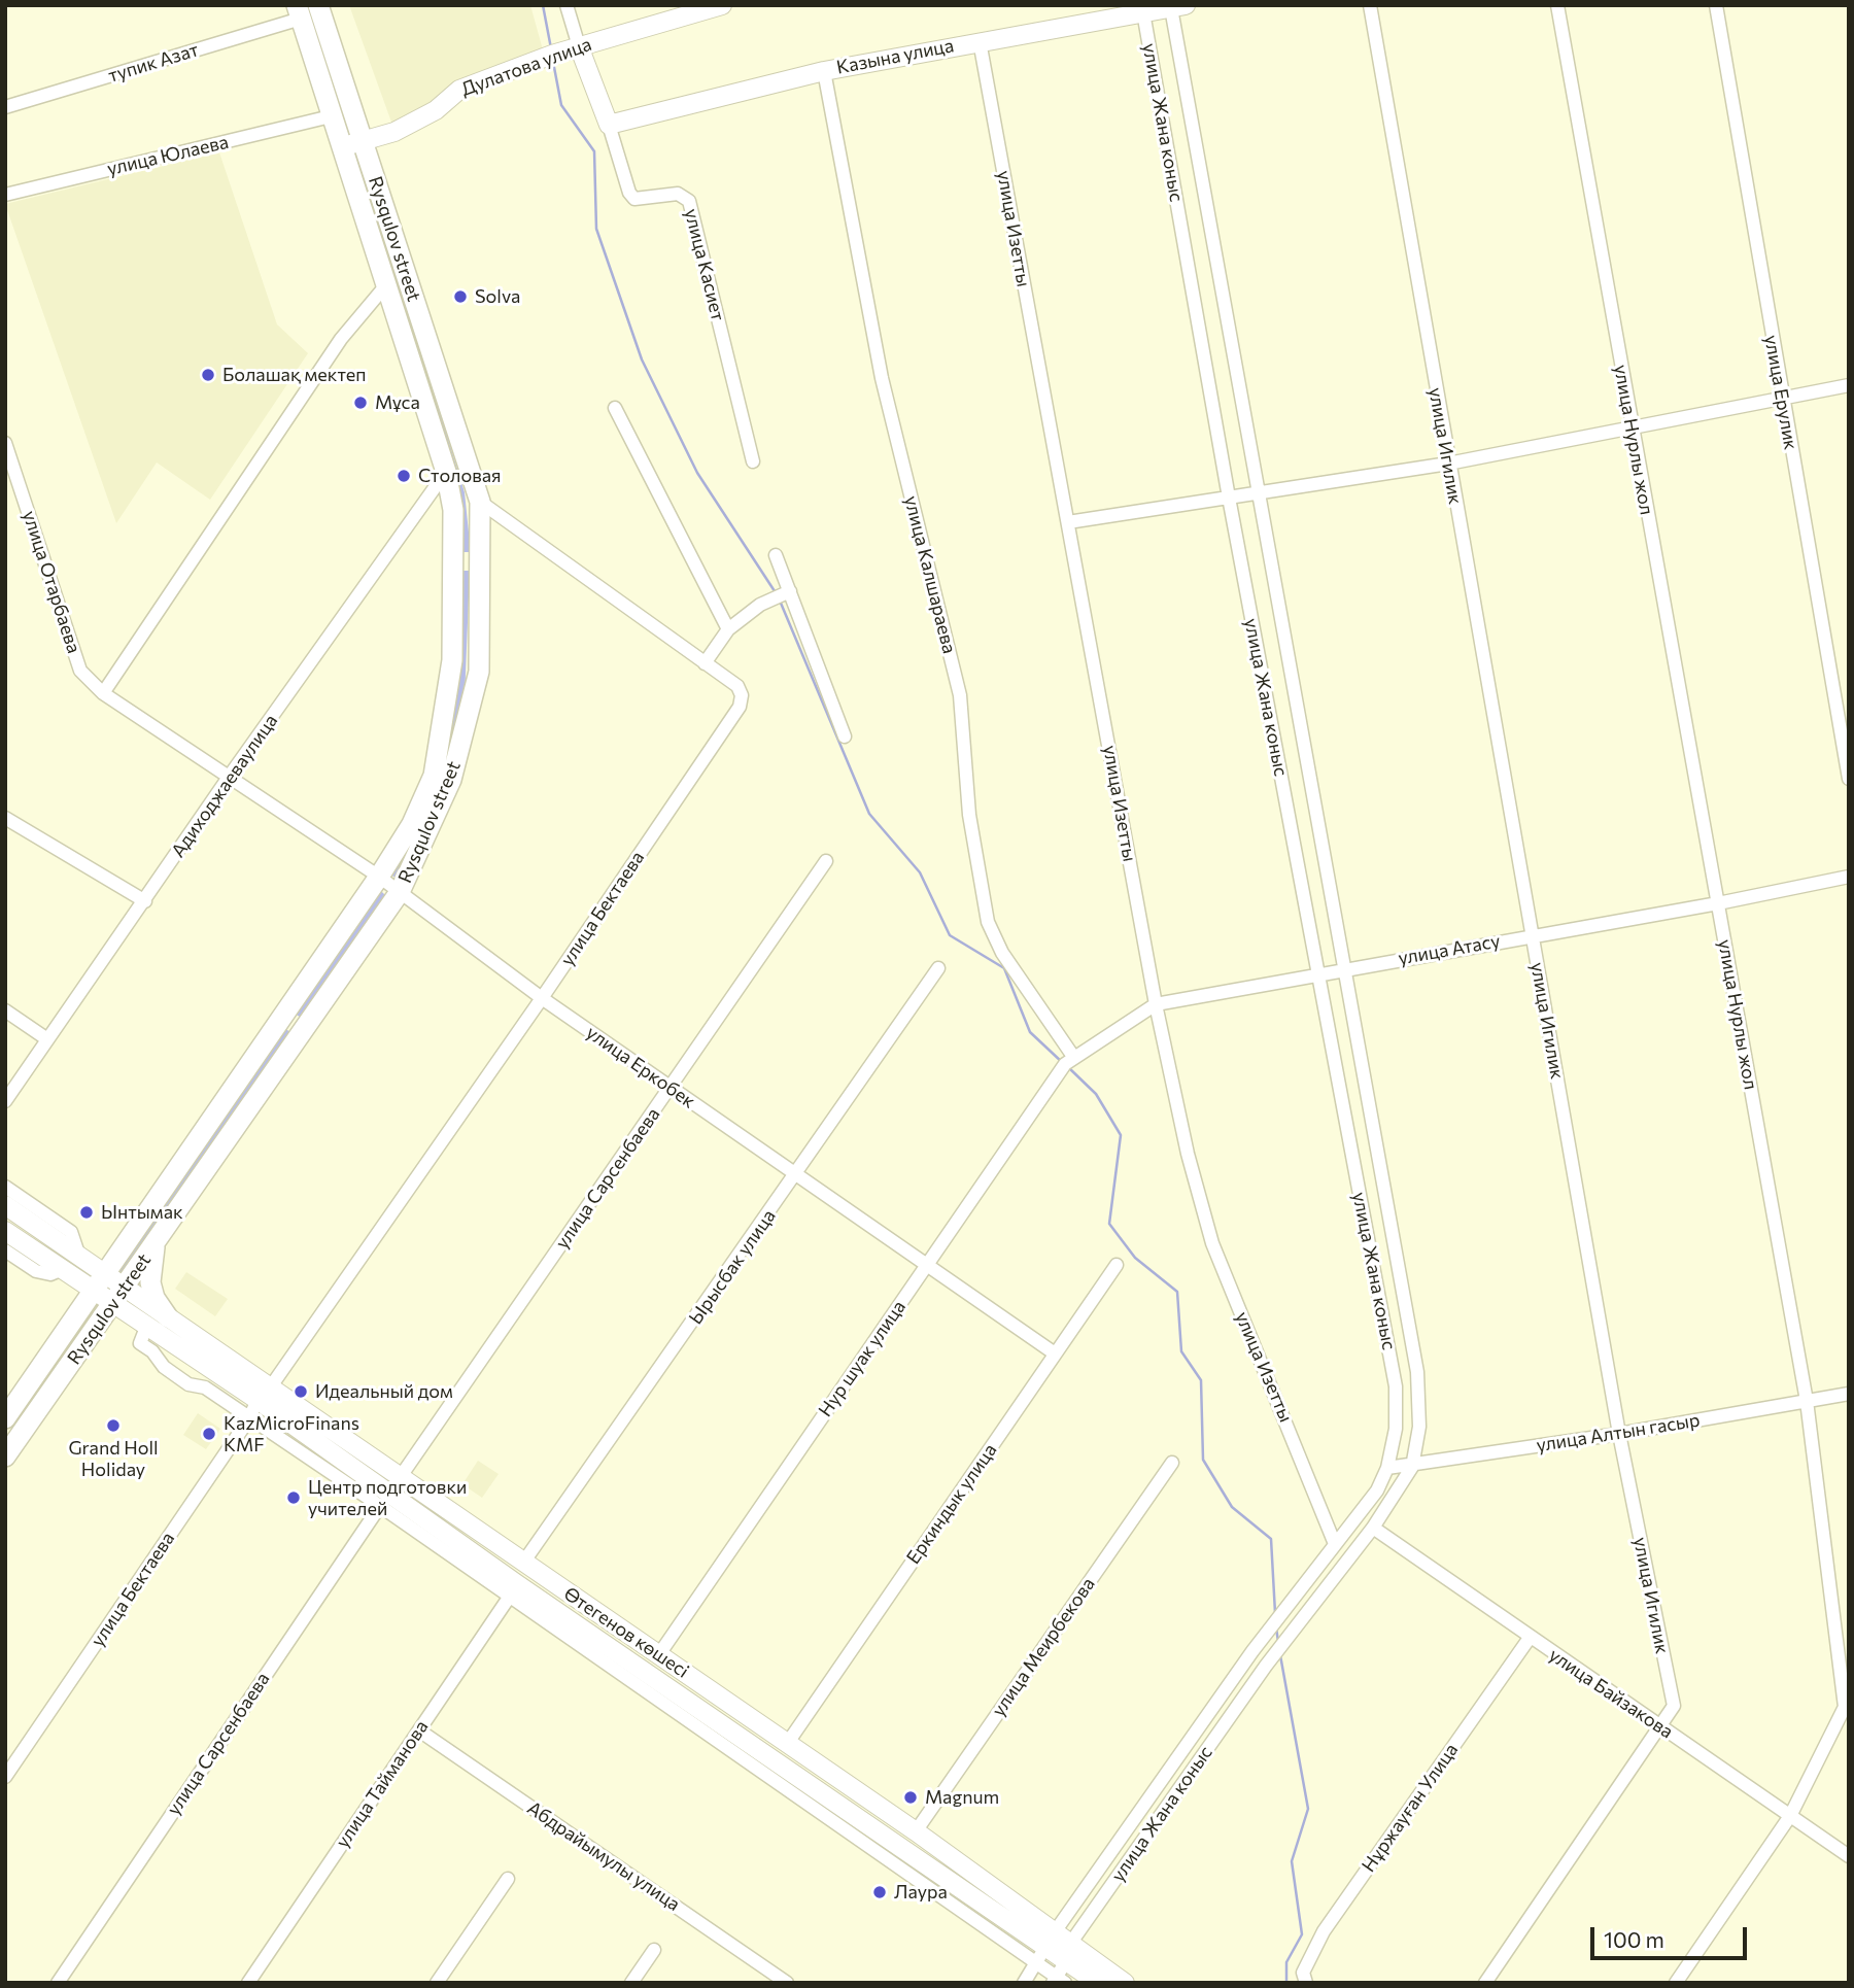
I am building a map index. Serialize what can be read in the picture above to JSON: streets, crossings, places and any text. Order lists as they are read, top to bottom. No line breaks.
{"streets":{"main road":["Казына улица","Дулатова улица","Rysqulov street","Өтегенов көшесі"],"street":["тупик Азат","улица Жана коныс","улица Юлаева","улица Изетты","улица Касиет","улица Ерулик","улица Нурлы жол","улица Игилик","улица Калшараева","улица Отарбаева","Адиходжаеваулица","улица Бектаева","улица Атасу","улица Еркобек","улица Сарсенбаева","Ырысбак улица","Нур шуак улица","улица Алтын гасыр","Еркиндык улица","улица Меирбекова","улица Байзакова","улица Тайманова","Нұржауған Улица","Абдрайымулы улица"]},"crossings":[["Казына улица","улица Жана коныс"],["Казына улица","улица Изетты"],["Казына улица","улица Касиет"],["Казына улица","улица Калшараева"],["тупик Азат","Rysqulov street"],["Дулатова улица","Rysqulov street"],["улица Жана коныс","улица Изетты"],["улица Жана коныс","улица Атасу"],["улица Жана коныс","улица Алтын гасыр"],["улица Жана коныс","Өтегенов көшесі"],["улица Жана коныс","улица Байзакова"],["улица Юлаева","Rysqulov street"],["улица Изетты","улица Атасу"],["Rysqulov street","Адиходжаеваулица"],["Rysqulov street","улица Бектаева"],["Rysqulov street","улица Еркобек"],["Rysqulov street","Өтегенов көшесі"],["улица Нурлы жол","улица Атасу"],["улица Нурлы жол","улица Алтын гасыр"],["улица Нурлы жол","улица Байзакова"],["улица Игилик","улица Атасу"],["улица Игилик","улица Алтын гасыр"],["улица Игилик","улица Байзакова"],["улица Калшараева","улица Атасу"],["улица Калшараева","Нур шуак улица"],["улица Отарбаева","Адиходжаеваулица"],["улица Отарбаева","улица Еркобек"],["Адиходжаеваулица","улица Еркобек"],["улица Бектаева","улица Еркобек"],["улица Бектаева","Өтегенов көшесі"],["улица Атасу","Нур шуак улица"],["улица Еркобек","улица Сарсенбаева"],["улица Еркобек","Ырысбак улица"],["улица Еркобек","Нур шуак улица"],["улица Еркобек","Еркиндык улица"],["улица Сарсенбаева","Өтегенов көшесі"],["Ырысбак улица","Өтегенов көшесі"],["Нур шуак улица","Өтегенов көшесі"],["Еркиндык улица","Өтегенов көшесі"],["Өтегенов көшесі","улица Меирбекова"],["Өтегенов көшесі","улица Тайманова"],["улица Байзакова","Нұржауған Улица"],["улица Тайманова","Абдрайымулы улица"]],"places":["Solva","Болашақ мектеп","Мұса","Столовая","Ынтымак","Идеальный дом","Grand Holl Holiday","KazMicroFinans KMF","Центр подготовки учителей","Magnum","Лаура"],"scale_bar":"100 m"}
